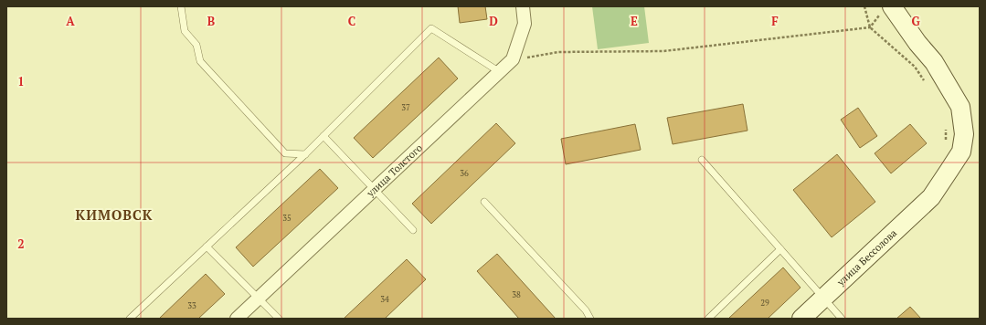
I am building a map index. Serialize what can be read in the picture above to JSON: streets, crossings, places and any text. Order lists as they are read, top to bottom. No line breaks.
{"streets":{"main road":["улица Бессолова"],"street":["улица Толстого"]},"districts":["КИМОВСК"],"house_numbers":["37","36","35","38","34","29","33"],"grid":{"columns":["A","B","C","D","E","F","G"],"rows":["1","2"]}}
